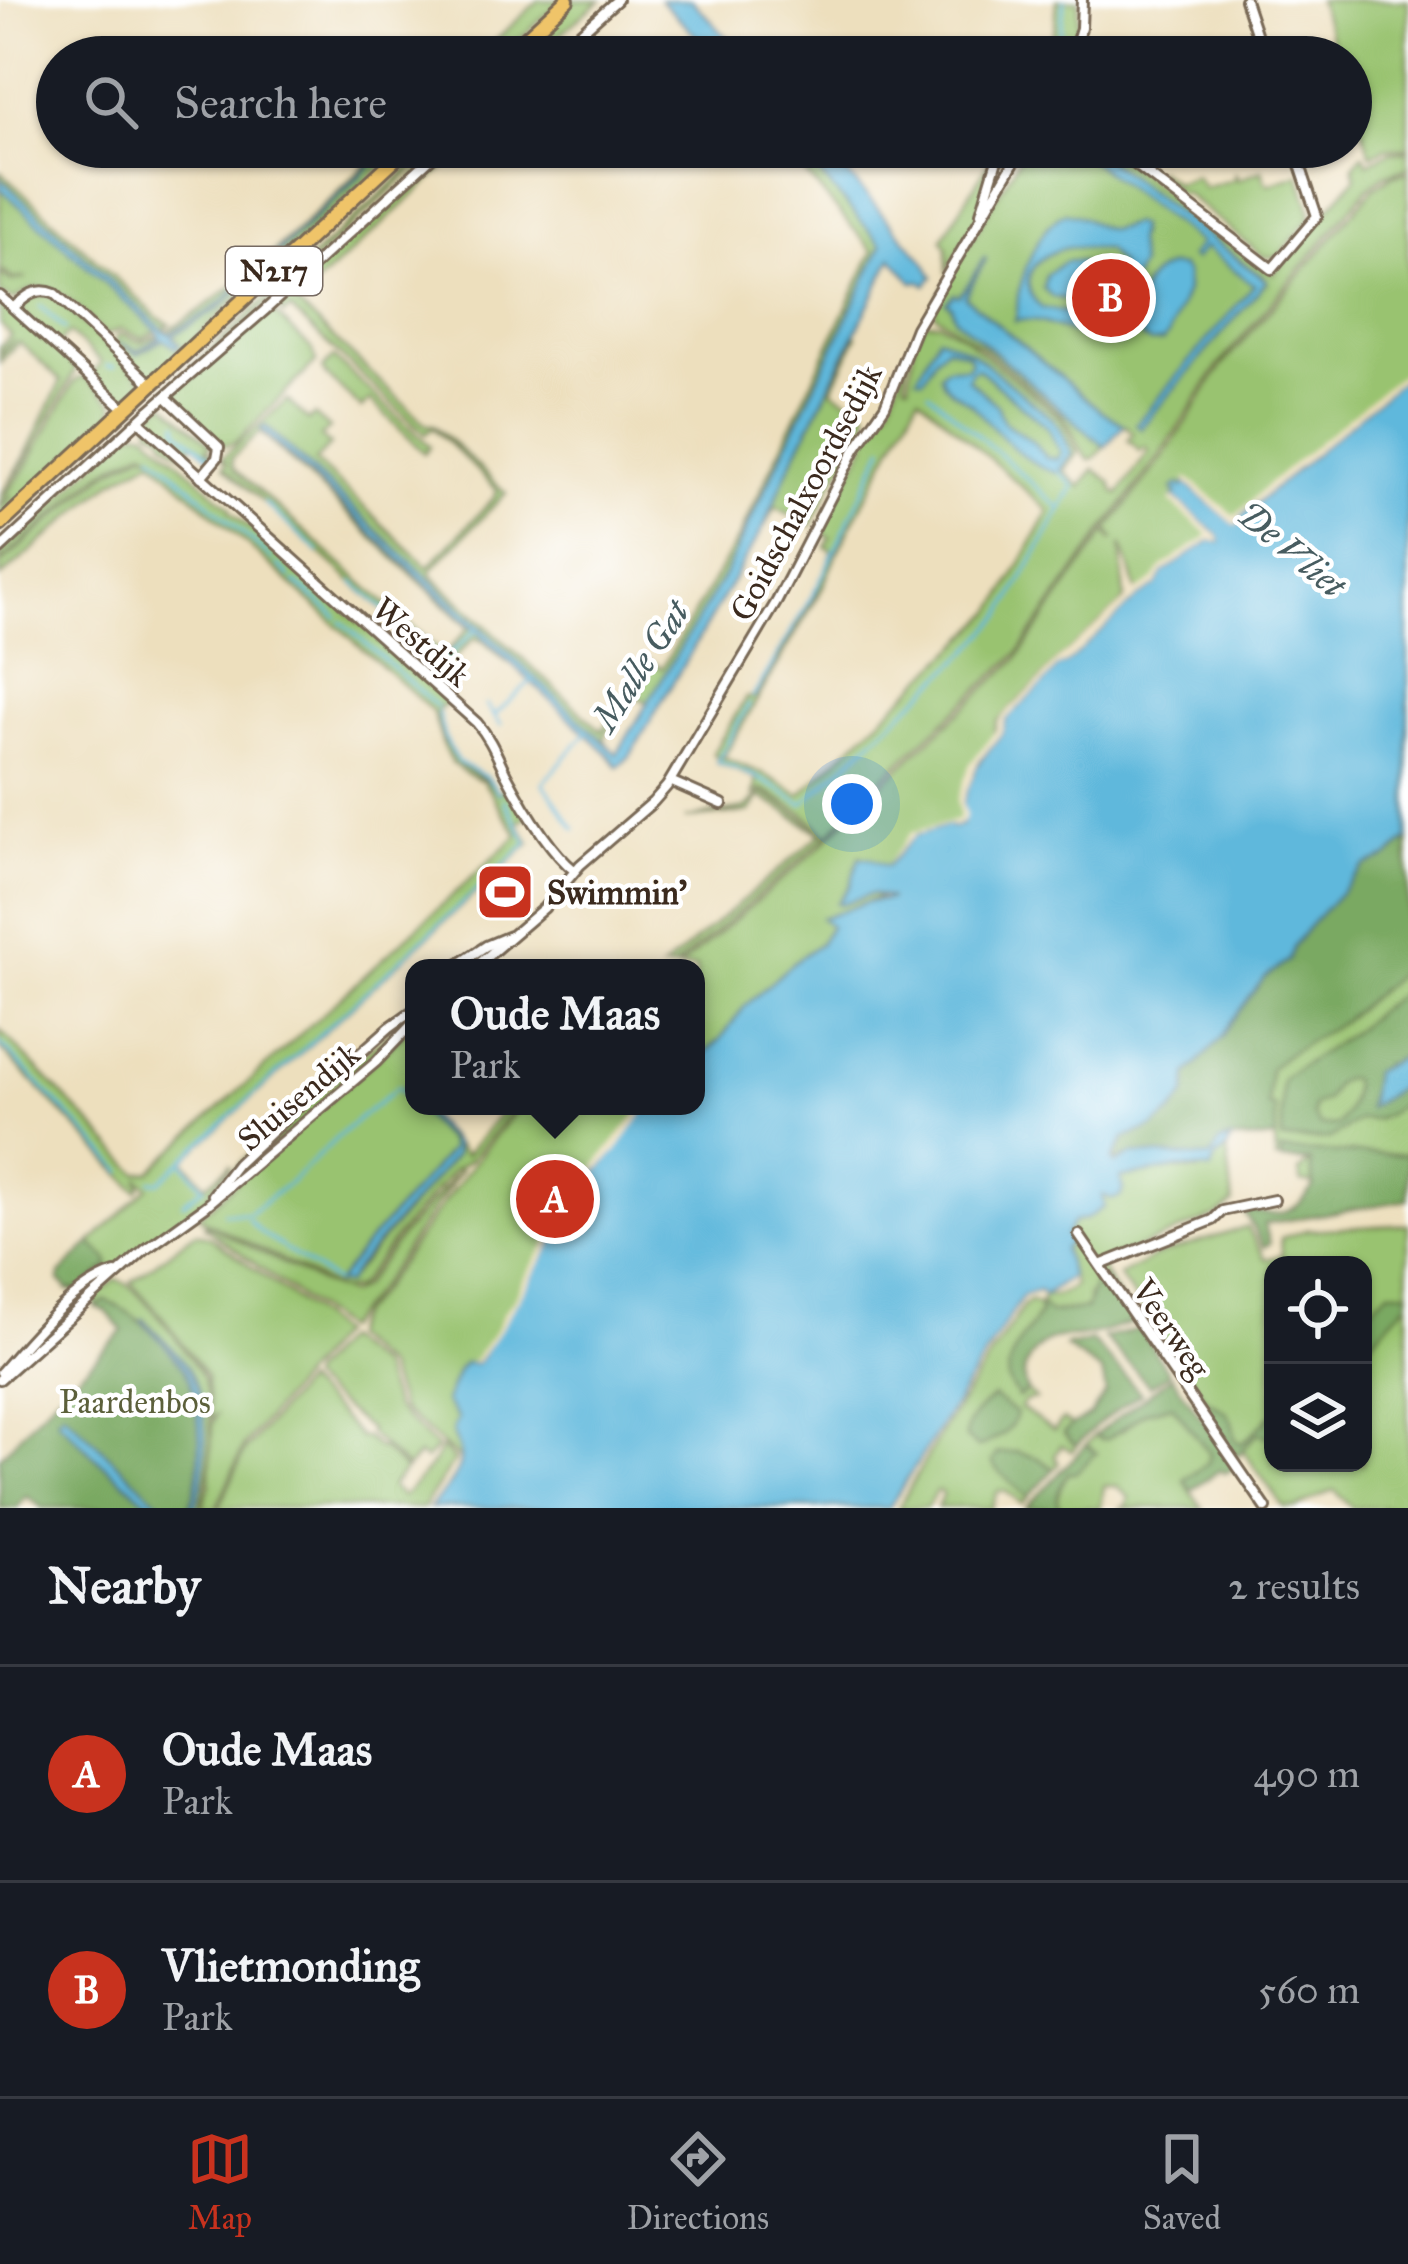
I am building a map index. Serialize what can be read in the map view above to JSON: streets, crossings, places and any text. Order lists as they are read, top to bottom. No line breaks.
{"streets":{"main road":["N217"],"street":["Goidschalxoordsedijk","Westdijk","Sluisendijk","Veerweg"]},"crossings":[["Goidschalxoordsedijk","Westdijk"]],"water":["De Vliet","Malle Gat"],"parks":["Paardenbos"],"places":{"sports":["Swimmin'"]},"page":{"search":"Search here","pins":["B","A"],"popup":["Oude Maas","Park"],"heading":["Nearby","2 results"],"list":[{"mark":"A","name":"Oude Maas","note":"Park","value":"490 m"},{"mark":"B","name":"Vlietmonding","note":"Park","value":"560 m"}],"nav":["Map","Directions","Saved"]}}
